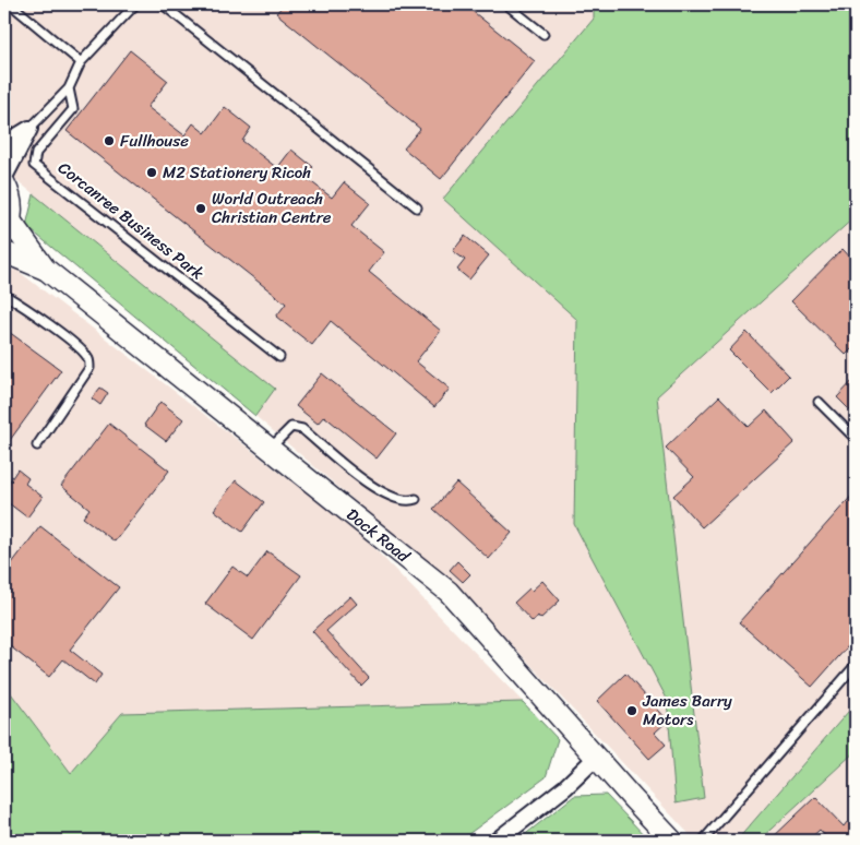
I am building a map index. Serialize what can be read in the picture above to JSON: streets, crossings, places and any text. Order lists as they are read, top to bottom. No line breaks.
{"streets":{"main road":["Dock Road"],"lane":["Corcanree Business Park"]},"places":["Fullhouse","M2 Stationery Ricoh","World Outreach Christian Centre","James Barry Motors"]}
